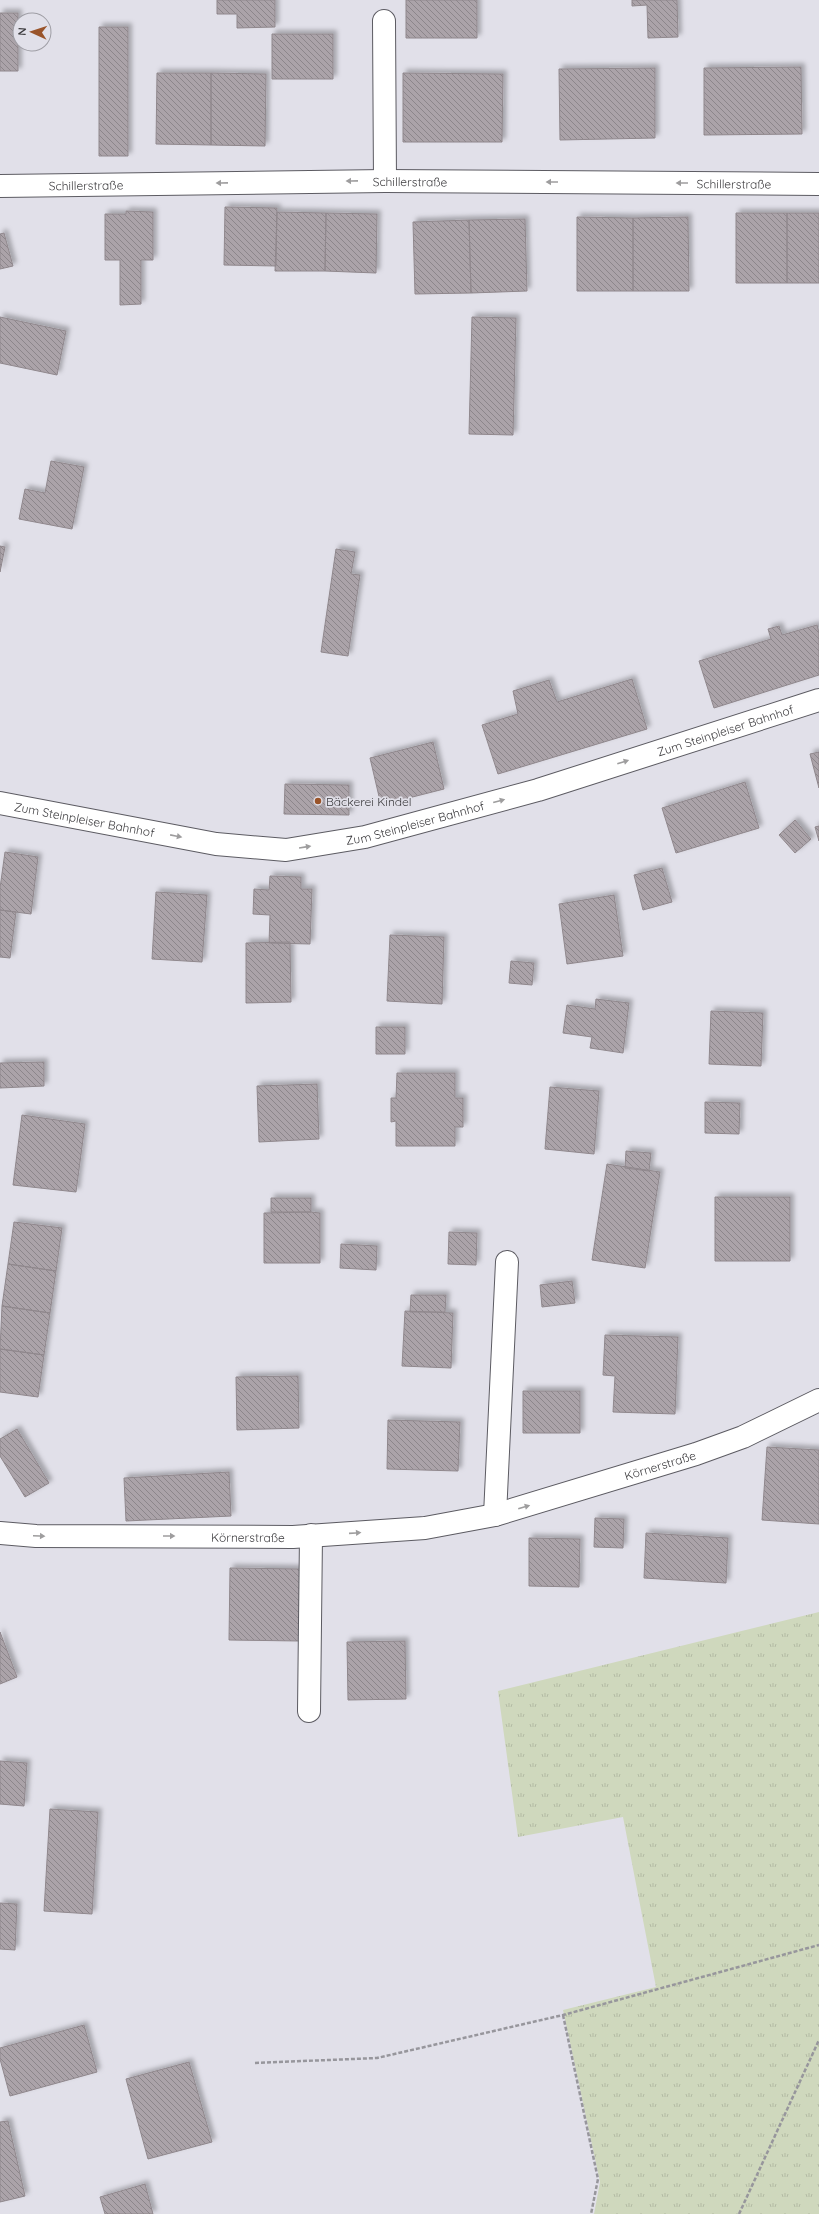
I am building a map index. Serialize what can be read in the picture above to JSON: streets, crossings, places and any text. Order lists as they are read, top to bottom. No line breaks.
{"streets":{"street":["Schillerstraße","Zum Steinpleiser Bahnhof","Körnerstraße"]},"one_way":["Schillerstraße","Zum Steinpleiser Bahnhof","Körnerstraße"],"places":["Bäckerei Kindel"],"north":"left"}
